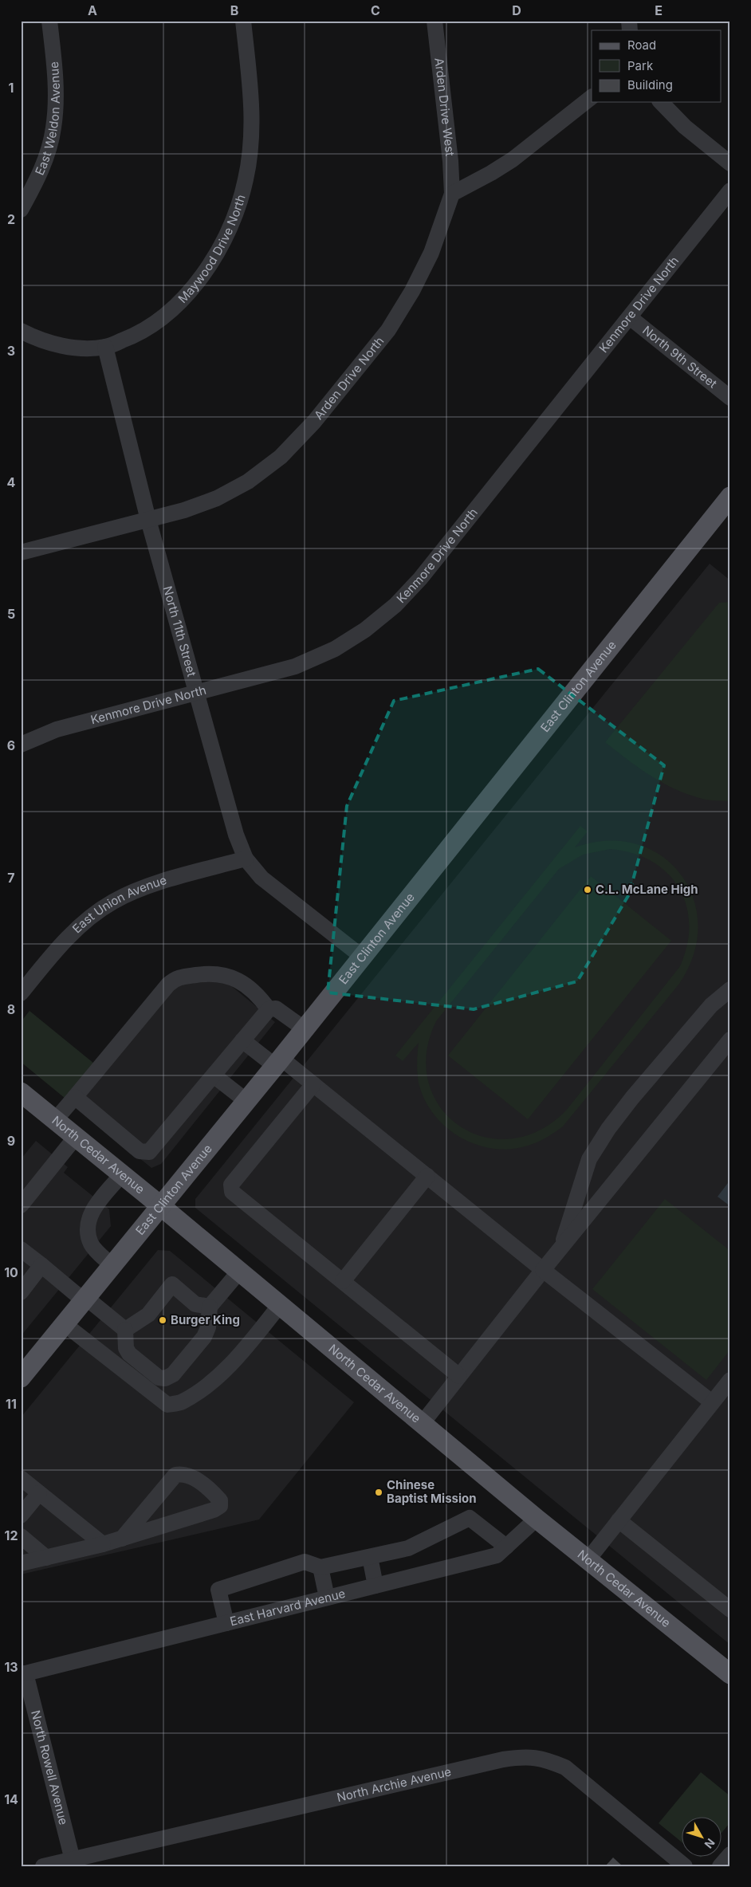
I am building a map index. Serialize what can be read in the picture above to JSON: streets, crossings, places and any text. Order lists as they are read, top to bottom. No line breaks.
{"streets":{"main road":["East Clinton Avenue","North Cedar Avenue"],"street":["Arden Drive West","East Weldon Avenue","Maywood Drive North","Kenmore Drive North","North 9th Street","Arden Drive North","North 11th Street","East Union Avenue","East Harvard Avenue","North Rowell Avenue","North Archie Avenue"]},"crossings":[["Arden Drive West","Arden Drive North"],["Maywood Drive North","North 11th Street"],["Kenmore Drive North","North 9th Street"],["Kenmore Drive North","North 11th Street"],["Arden Drive North","North 11th Street"],["North 11th Street","East Clinton Avenue"],["North 11th Street","East Union Avenue"],["East Clinton Avenue","North Cedar Avenue"],["North Cedar Avenue","East Harvard Avenue"],["East Harvard Avenue","North Rowell Avenue"],["North Rowell Avenue","North Archie Avenue"]],"places":["C.L. McLane High","Burger King","Chinese Baptist Mission"],"legend":["Road","Park","Building"],"north":"bottom right","grid":{"columns":["A","B","C","D","E"],"rows":["1","2","3","4","5","6","7","8","9","10","11","12","13","14"]}}
